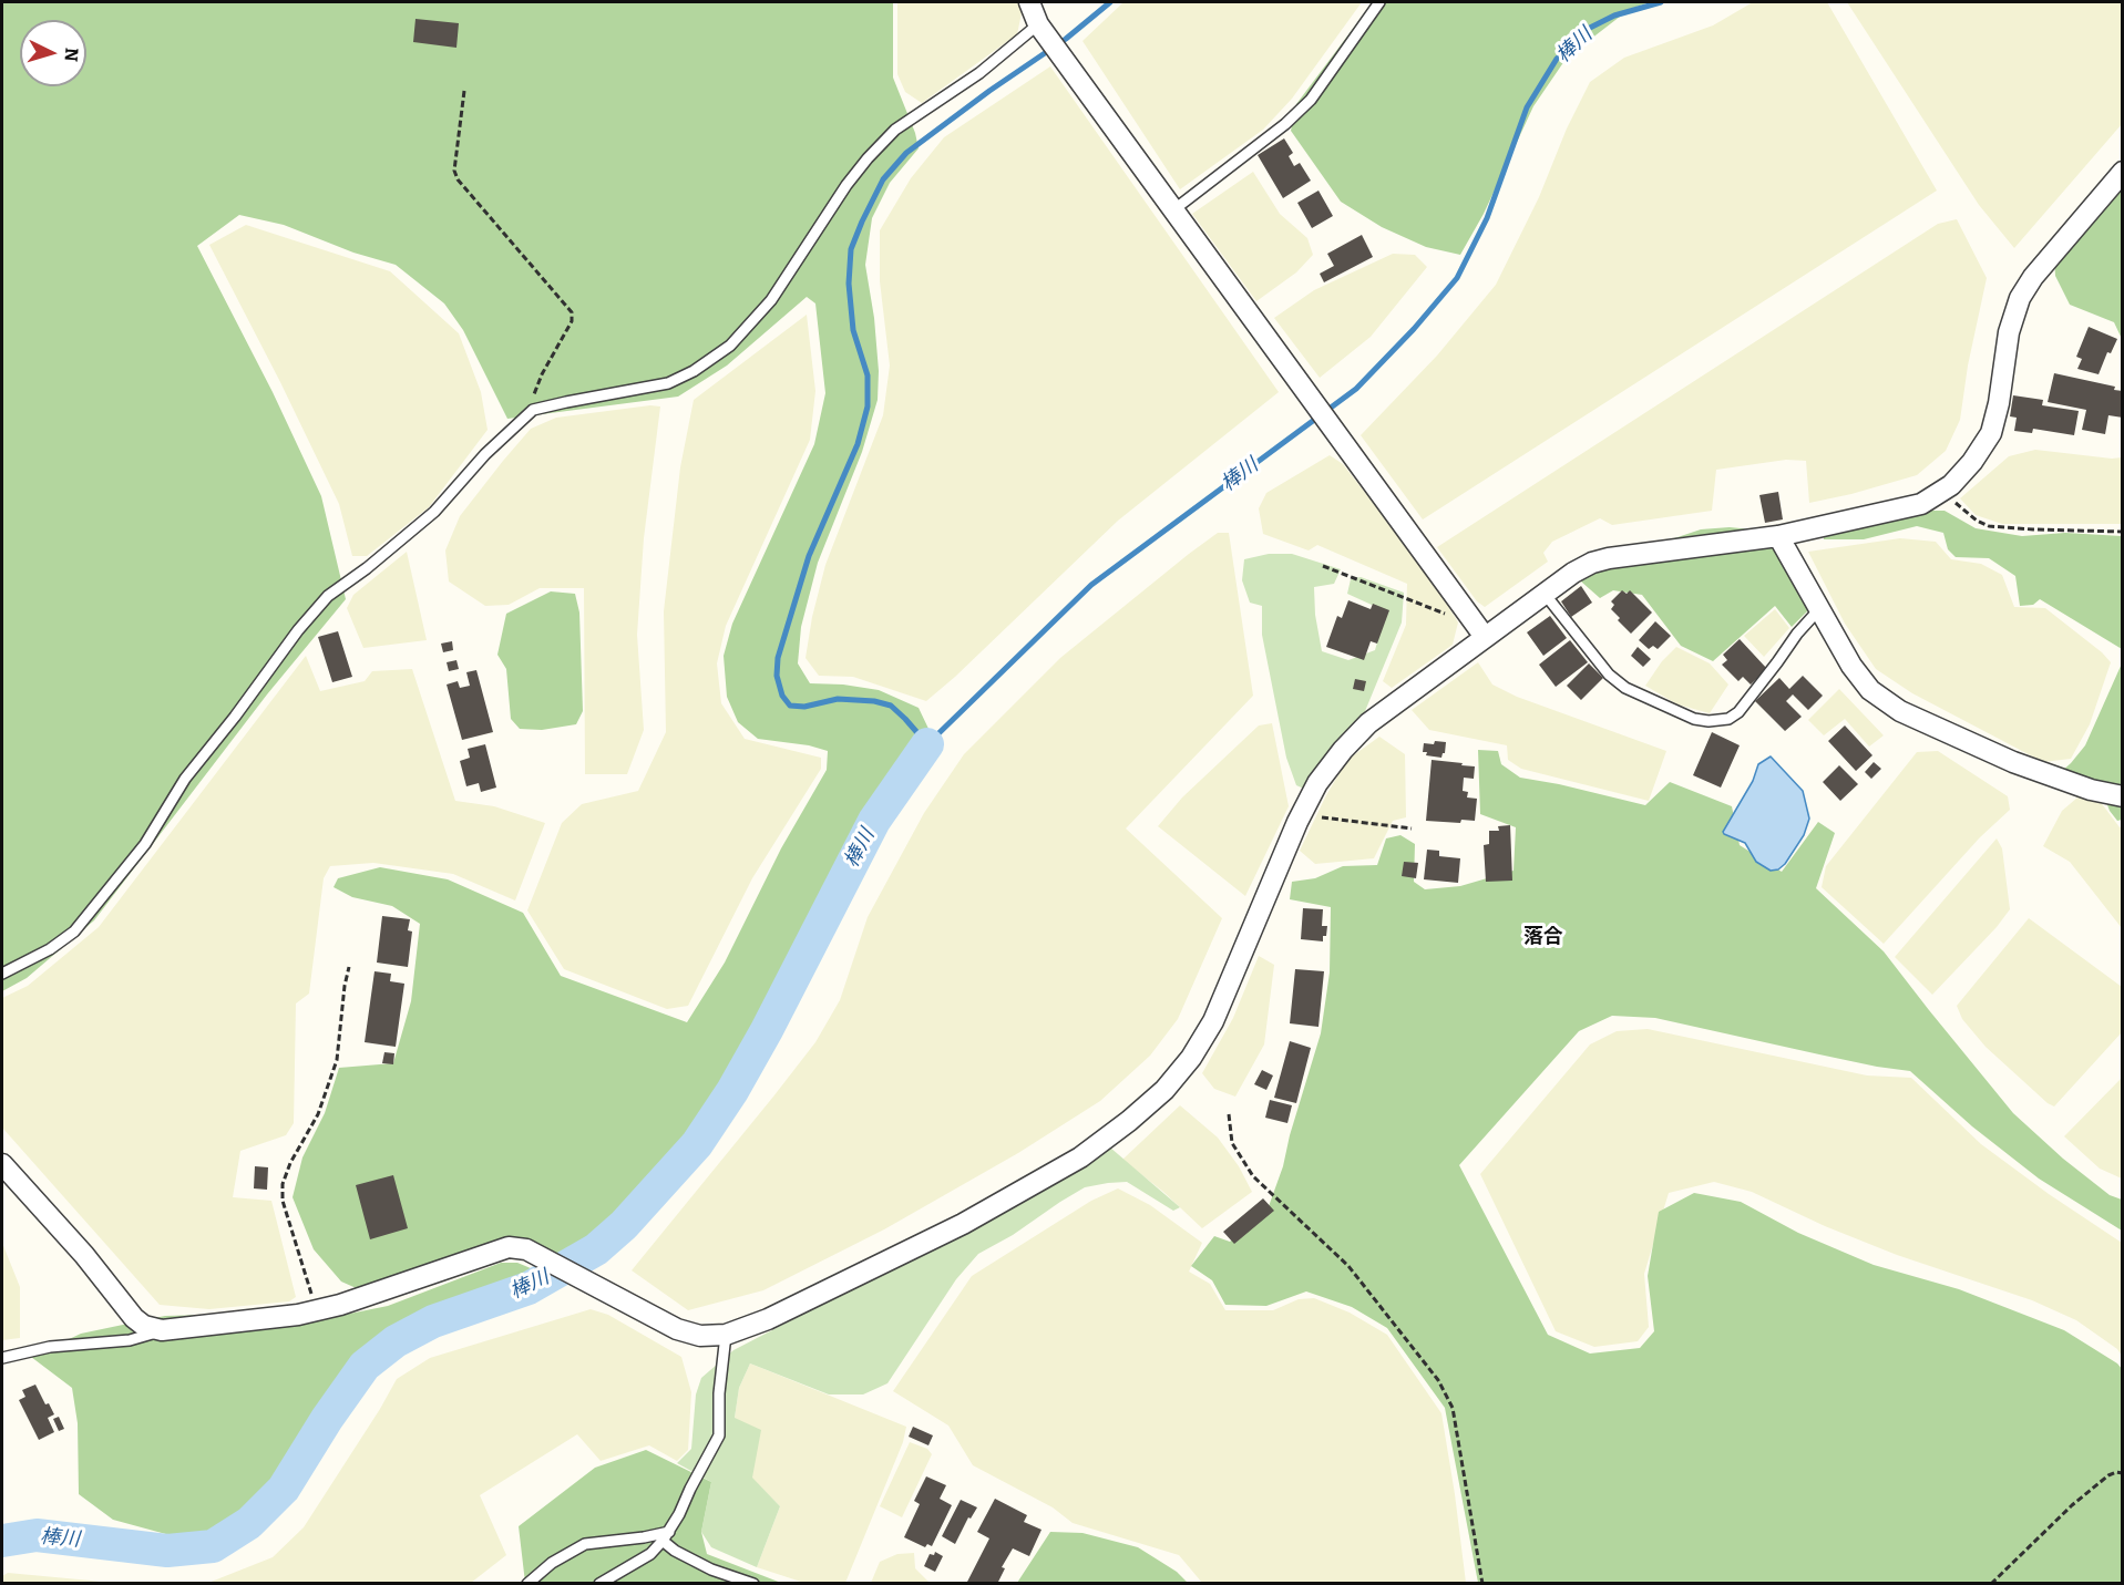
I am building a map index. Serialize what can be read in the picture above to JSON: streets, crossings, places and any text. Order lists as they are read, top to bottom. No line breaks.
{"districts":["落合"],"water":["棒川"],"north":"right"}
